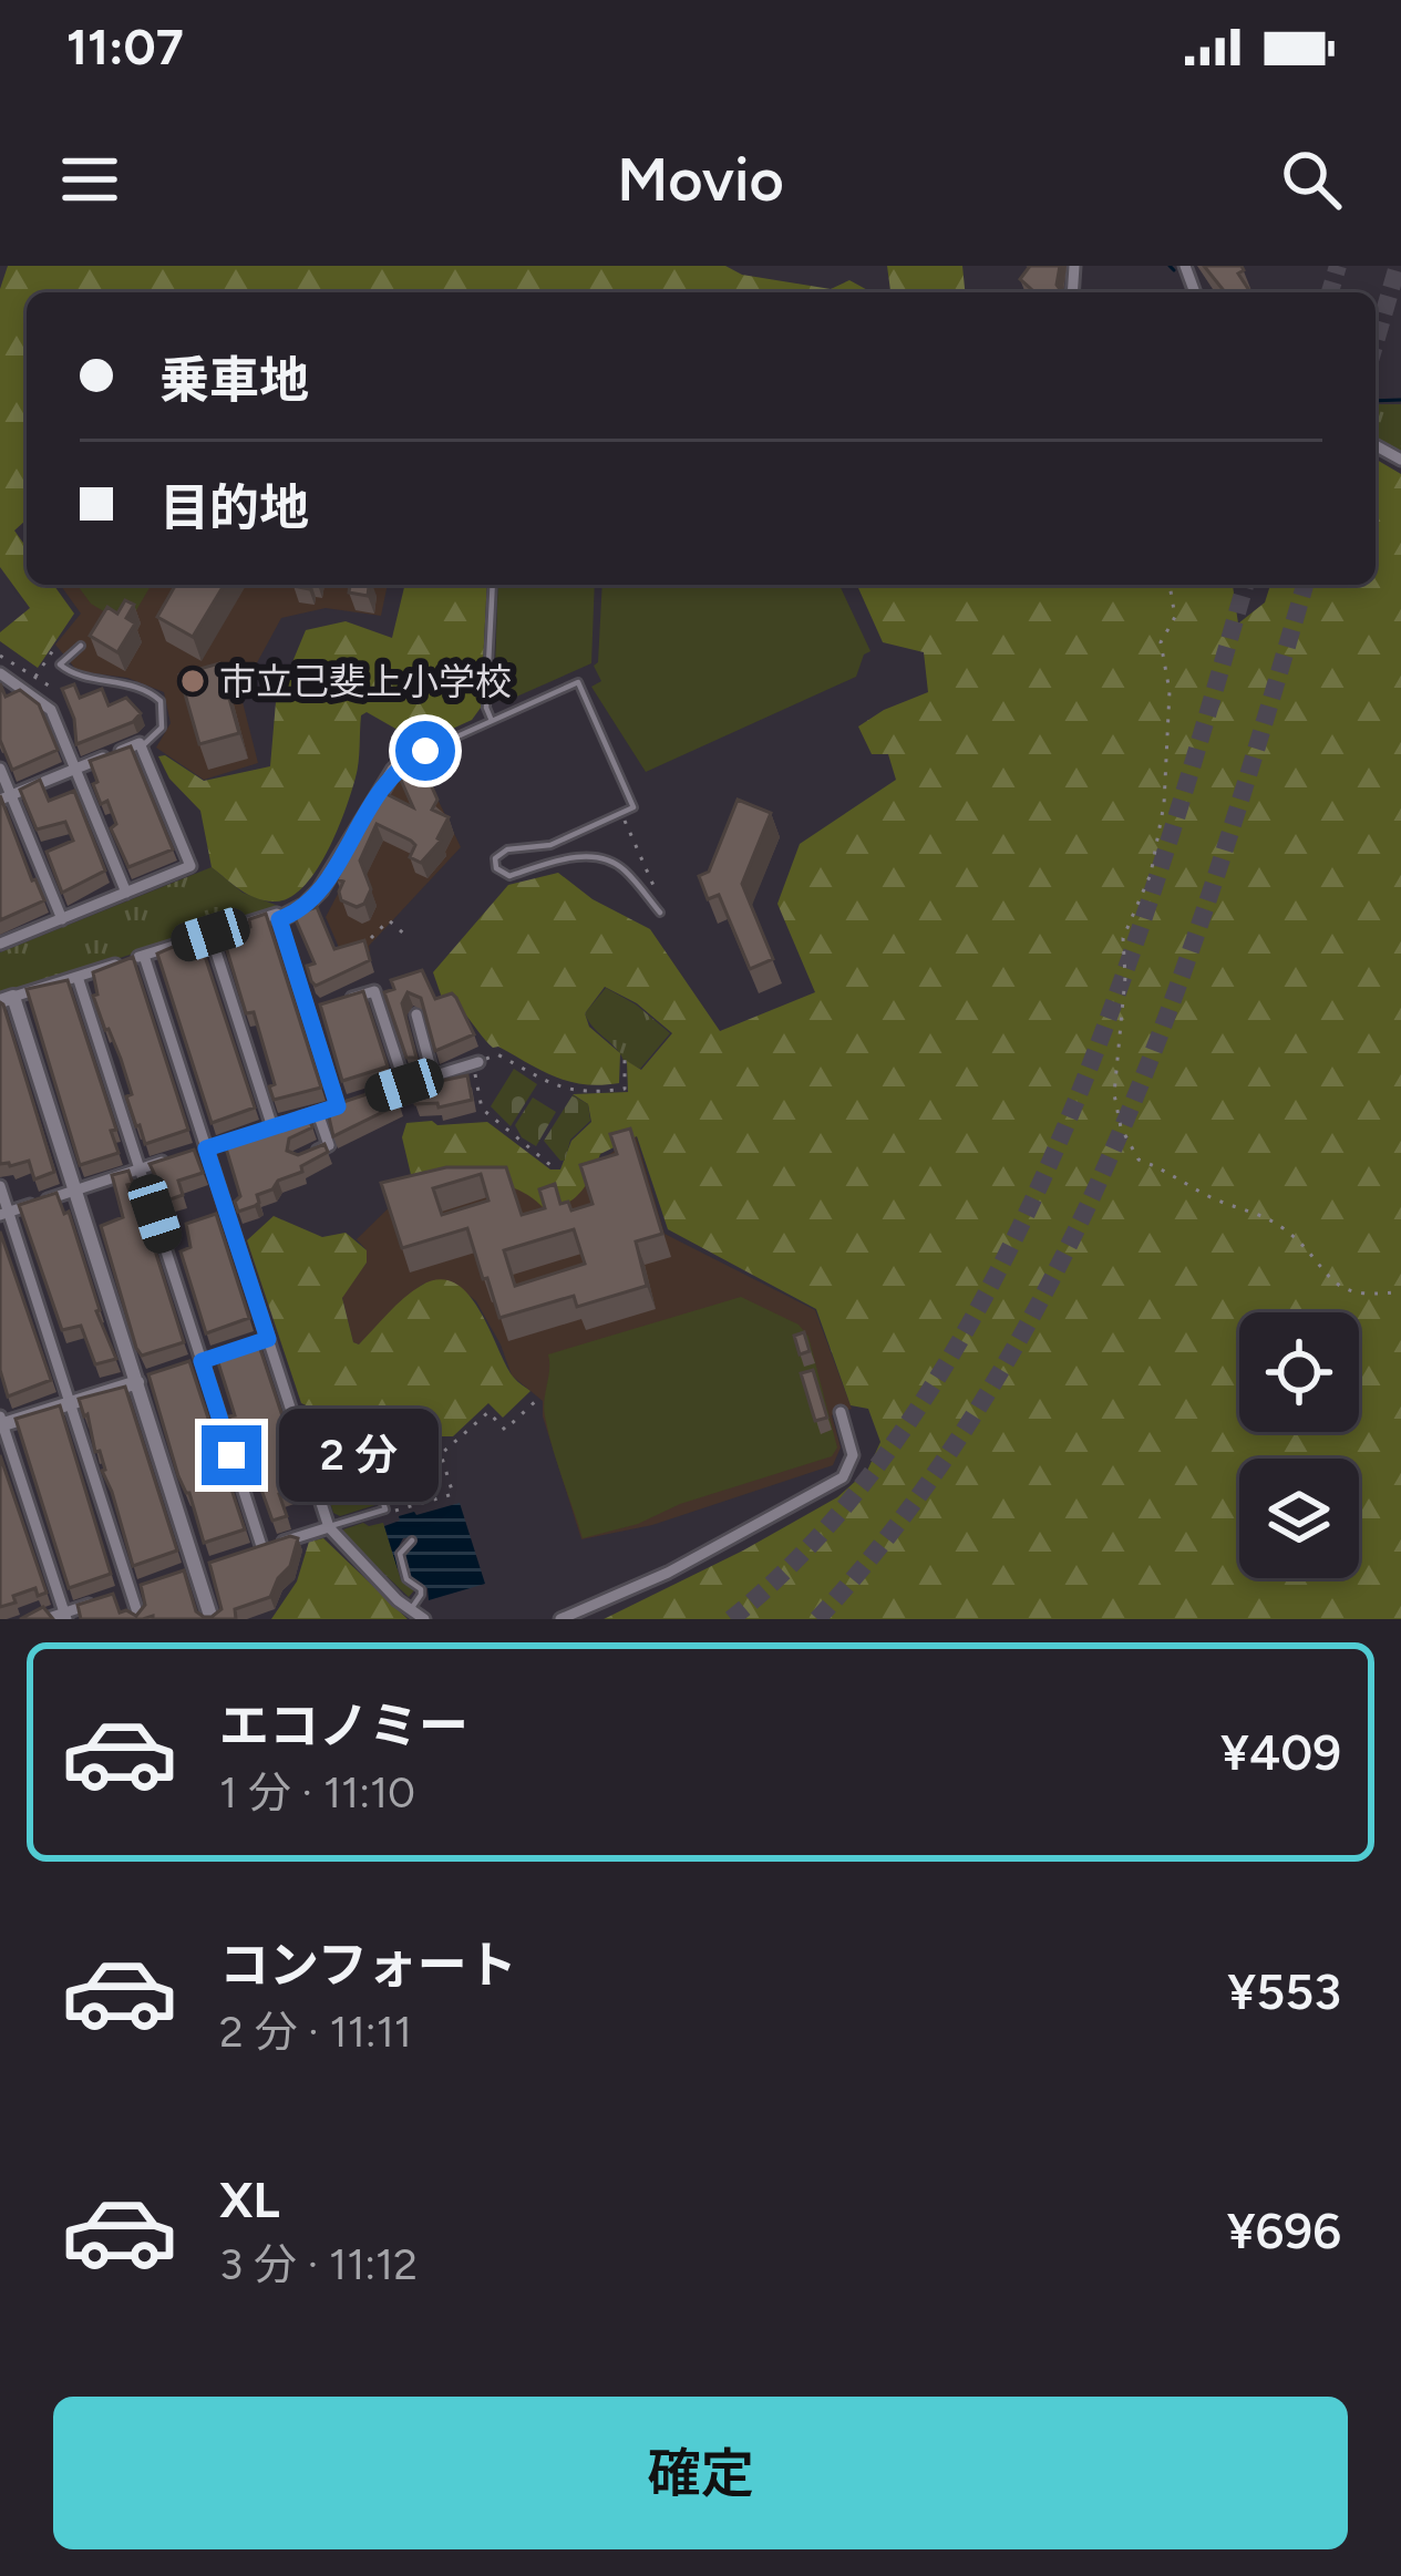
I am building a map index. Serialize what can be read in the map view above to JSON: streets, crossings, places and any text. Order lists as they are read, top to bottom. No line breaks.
{"places":["市立己斐上小学校"],"page":{"status":"11:07","header":"Movio","banner":["乗車地","目的地"],"bubble":"2 分","list":[{"name":"エコノミー","note":"1 分 · 11:10","value":"¥409"},{"name":"コンフォート","note":"2 分 · 11:11","value":"¥553"},{"name":"XL","note":"3 分 · 11:12","value":"¥696"}],"buttons":"確定"}}
